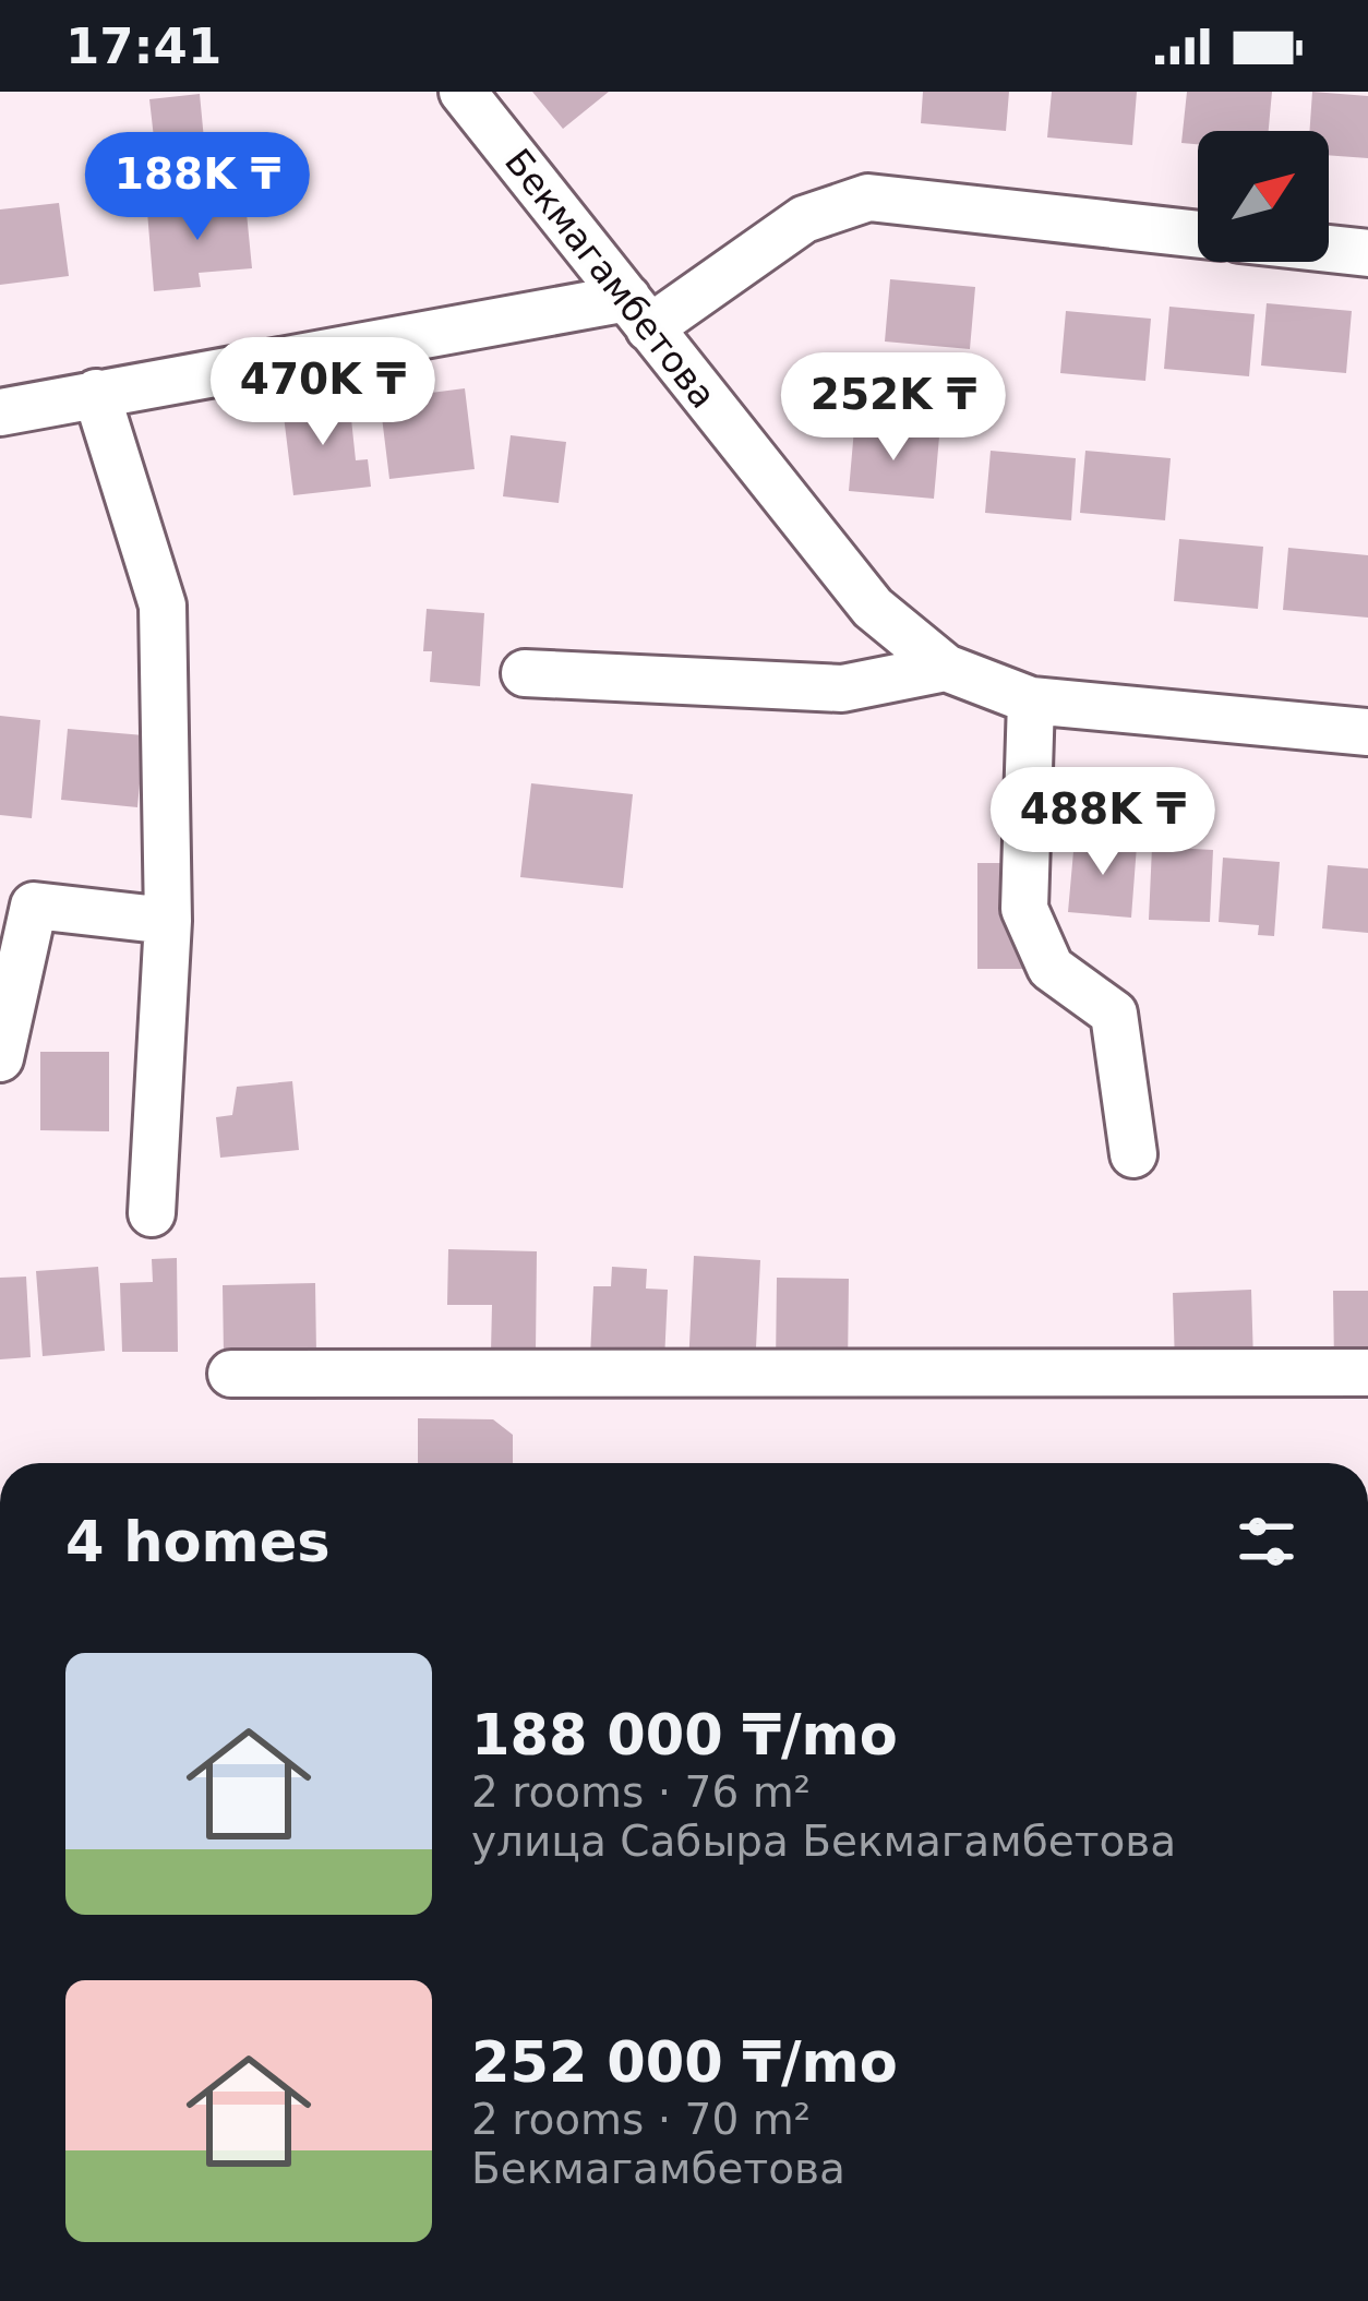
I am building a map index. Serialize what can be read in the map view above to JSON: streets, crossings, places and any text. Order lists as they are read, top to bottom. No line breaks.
{"streets":{"street":["Бекмагамбетова"]},"north":"top right","page":{"status":"17:41","price":["188K ₸","470K ₸","252K ₸","488K ₸"],"heading":"4 homes","list":[{"name":"188 000 ₸/mo","note":"2 rooms · 76 m² · улица Сабыра Бекмагамбетова"},{"name":"252 000 ₸/mo","note":"2 rooms · 70 m² · Бекмагамбетова"}]}}
